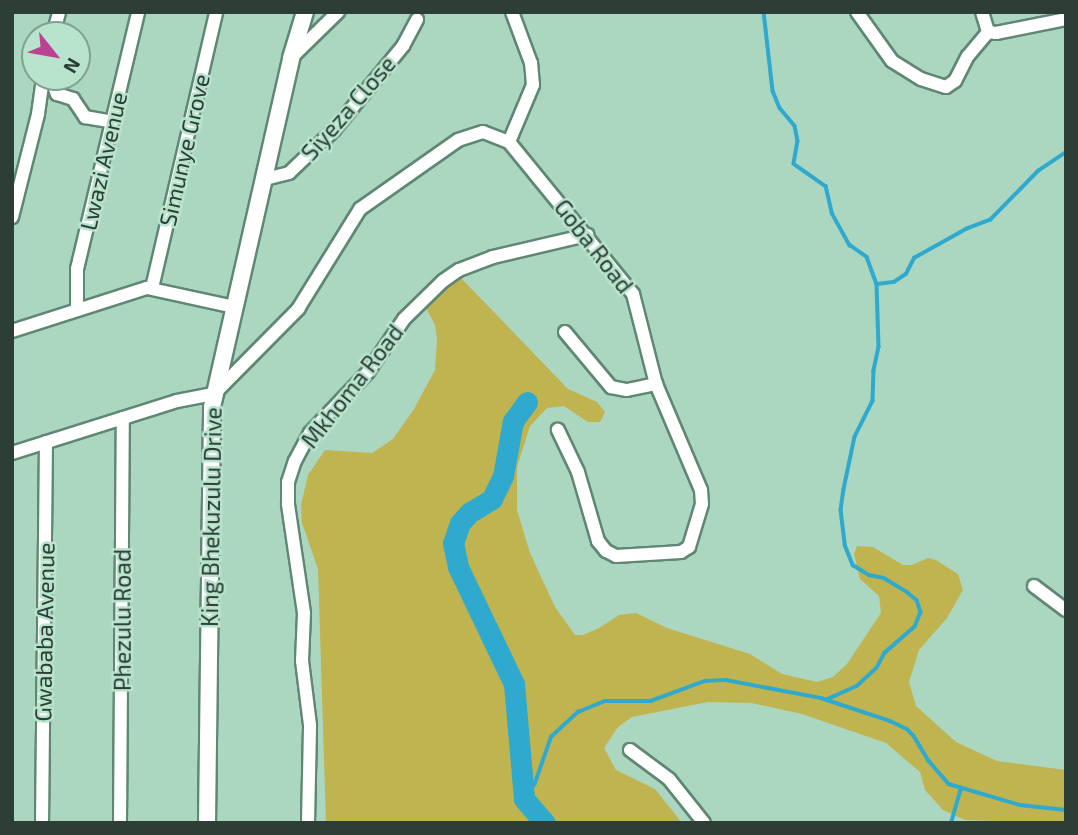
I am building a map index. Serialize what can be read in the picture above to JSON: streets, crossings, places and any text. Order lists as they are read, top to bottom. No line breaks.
{"streets":{"street":["Siyeza Close","Simunye Grove","Lwazi Avenue","Goba Road","Mkhoma Road","King Bhekuzulu Drive","Phezulu Road","Gwababa Avenue"]},"crossings":[["Siyeza Close","King Bhekuzulu Drive"],["Goba Road","Mkhoma Road"]],"north":"bottom right"}
